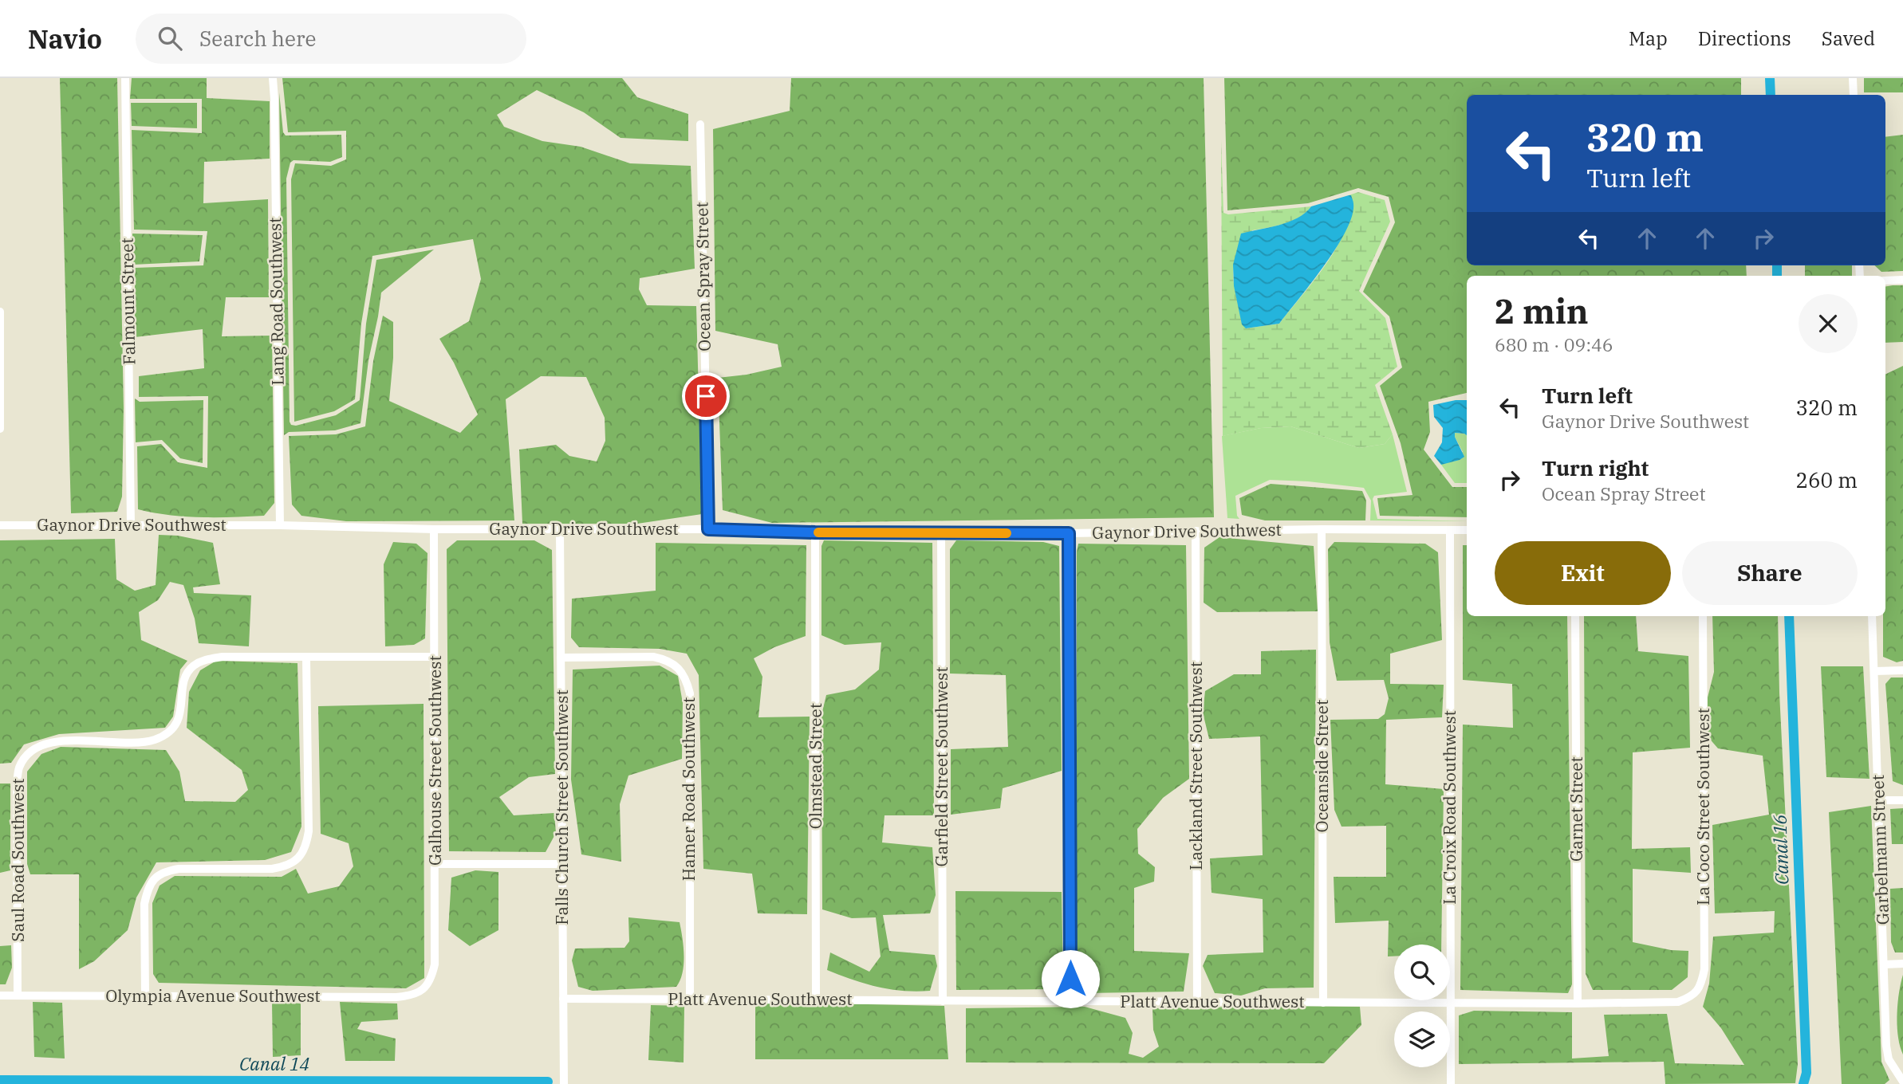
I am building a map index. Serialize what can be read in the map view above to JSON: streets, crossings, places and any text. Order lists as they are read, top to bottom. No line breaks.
{"streets":{"street":["Ocean Spray Street","Falmount Street","Lang Road Southwest","Gaynor Drive Southwest","Galhouse Street Southwest","Olmstead Street","Lackland Street Southwest","Oceanside Street","Garfield Street Southwest","Hamer Road Southwest","La Coco Street Southwest","Falls Church Street Southwest","La Croix Road Southwest","Garnet Street","Garbelmann Street","Saul Road Southwest","Olympia Avenue Southwest","Platt Avenue Southwest"]},"crossings":[["Ocean Spray Street","Gaynor Drive Southwest"],["Falmount Street","Gaynor Drive Southwest"],["Lang Road Southwest","Gaynor Drive Southwest"],["Gaynor Drive Southwest","Galhouse Street Southwest"],["Gaynor Drive Southwest","Olmstead Street"],["Gaynor Drive Southwest","Lackland Street Southwest"],["Gaynor Drive Southwest","Oceanside Street"],["Gaynor Drive Southwest","Garfield Street Southwest"],["Gaynor Drive Southwest","Falls Church Street Southwest"],["Gaynor Drive Southwest","La Croix Road Southwest"],["Galhouse Street Southwest","Saul Road Southwest"],["Galhouse Street Southwest","Olympia Avenue Southwest"],["Olmstead Street","Platt Avenue Southwest"],["Lackland Street Southwest","Platt Avenue Southwest"],["Oceanside Street","Platt Avenue Southwest"],["Garfield Street Southwest","Platt Avenue Southwest"],["Hamer Road Southwest","Falls Church Street Southwest"],["Hamer Road Southwest","Platt Avenue Southwest"],["La Coco Street Southwest","Platt Avenue Southwest"],["Falls Church Street Southwest","Platt Avenue Southwest"],["La Croix Road Southwest","Platt Avenue Southwest"],["Garnet Street","Platt Avenue Southwest"],["Saul Road Southwest","Olympia Avenue Southwest"]],"water":["Canal 16","Canal 14"],"page":{"header":"Navio","search":"Search here","nav":["Map","Directions","Saved"],"turn":["320 m","Turn left"],"heading":["2 min","680 m · 09:46"],"list":[{"name":"Turn left","note":"Gaynor Drive Southwest","value":"320 m"},{"name":"Turn right","note":"Ocean Spray Street","value":"260 m"}],"buttons":["Exit","Share"]}}
